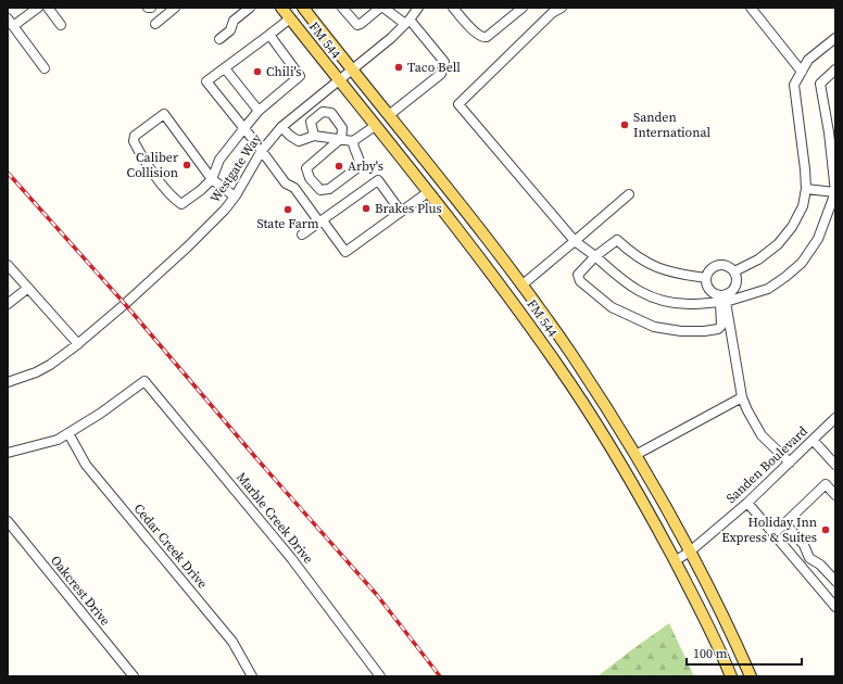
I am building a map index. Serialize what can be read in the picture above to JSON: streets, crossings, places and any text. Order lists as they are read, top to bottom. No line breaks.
{"streets":{"main road":["FM 544"],"street":["Westgate Way","Sanden Boulevard","Marble Creek Drive","Cedar Creek Drive","Oakcrest Drive"]},"crossings":[["FM 544","Westgate Way"],["FM 544","Sanden Boulevard"],["Marble Creek Drive","Cedar Creek Drive"]],"places":["Taco Bell","Chili's","Sanden International","Caliber Collision","Arby's","Brakes Plus","State Farm","Holiday Inn Express & Suites"],"scale_bar":"100 m"}
